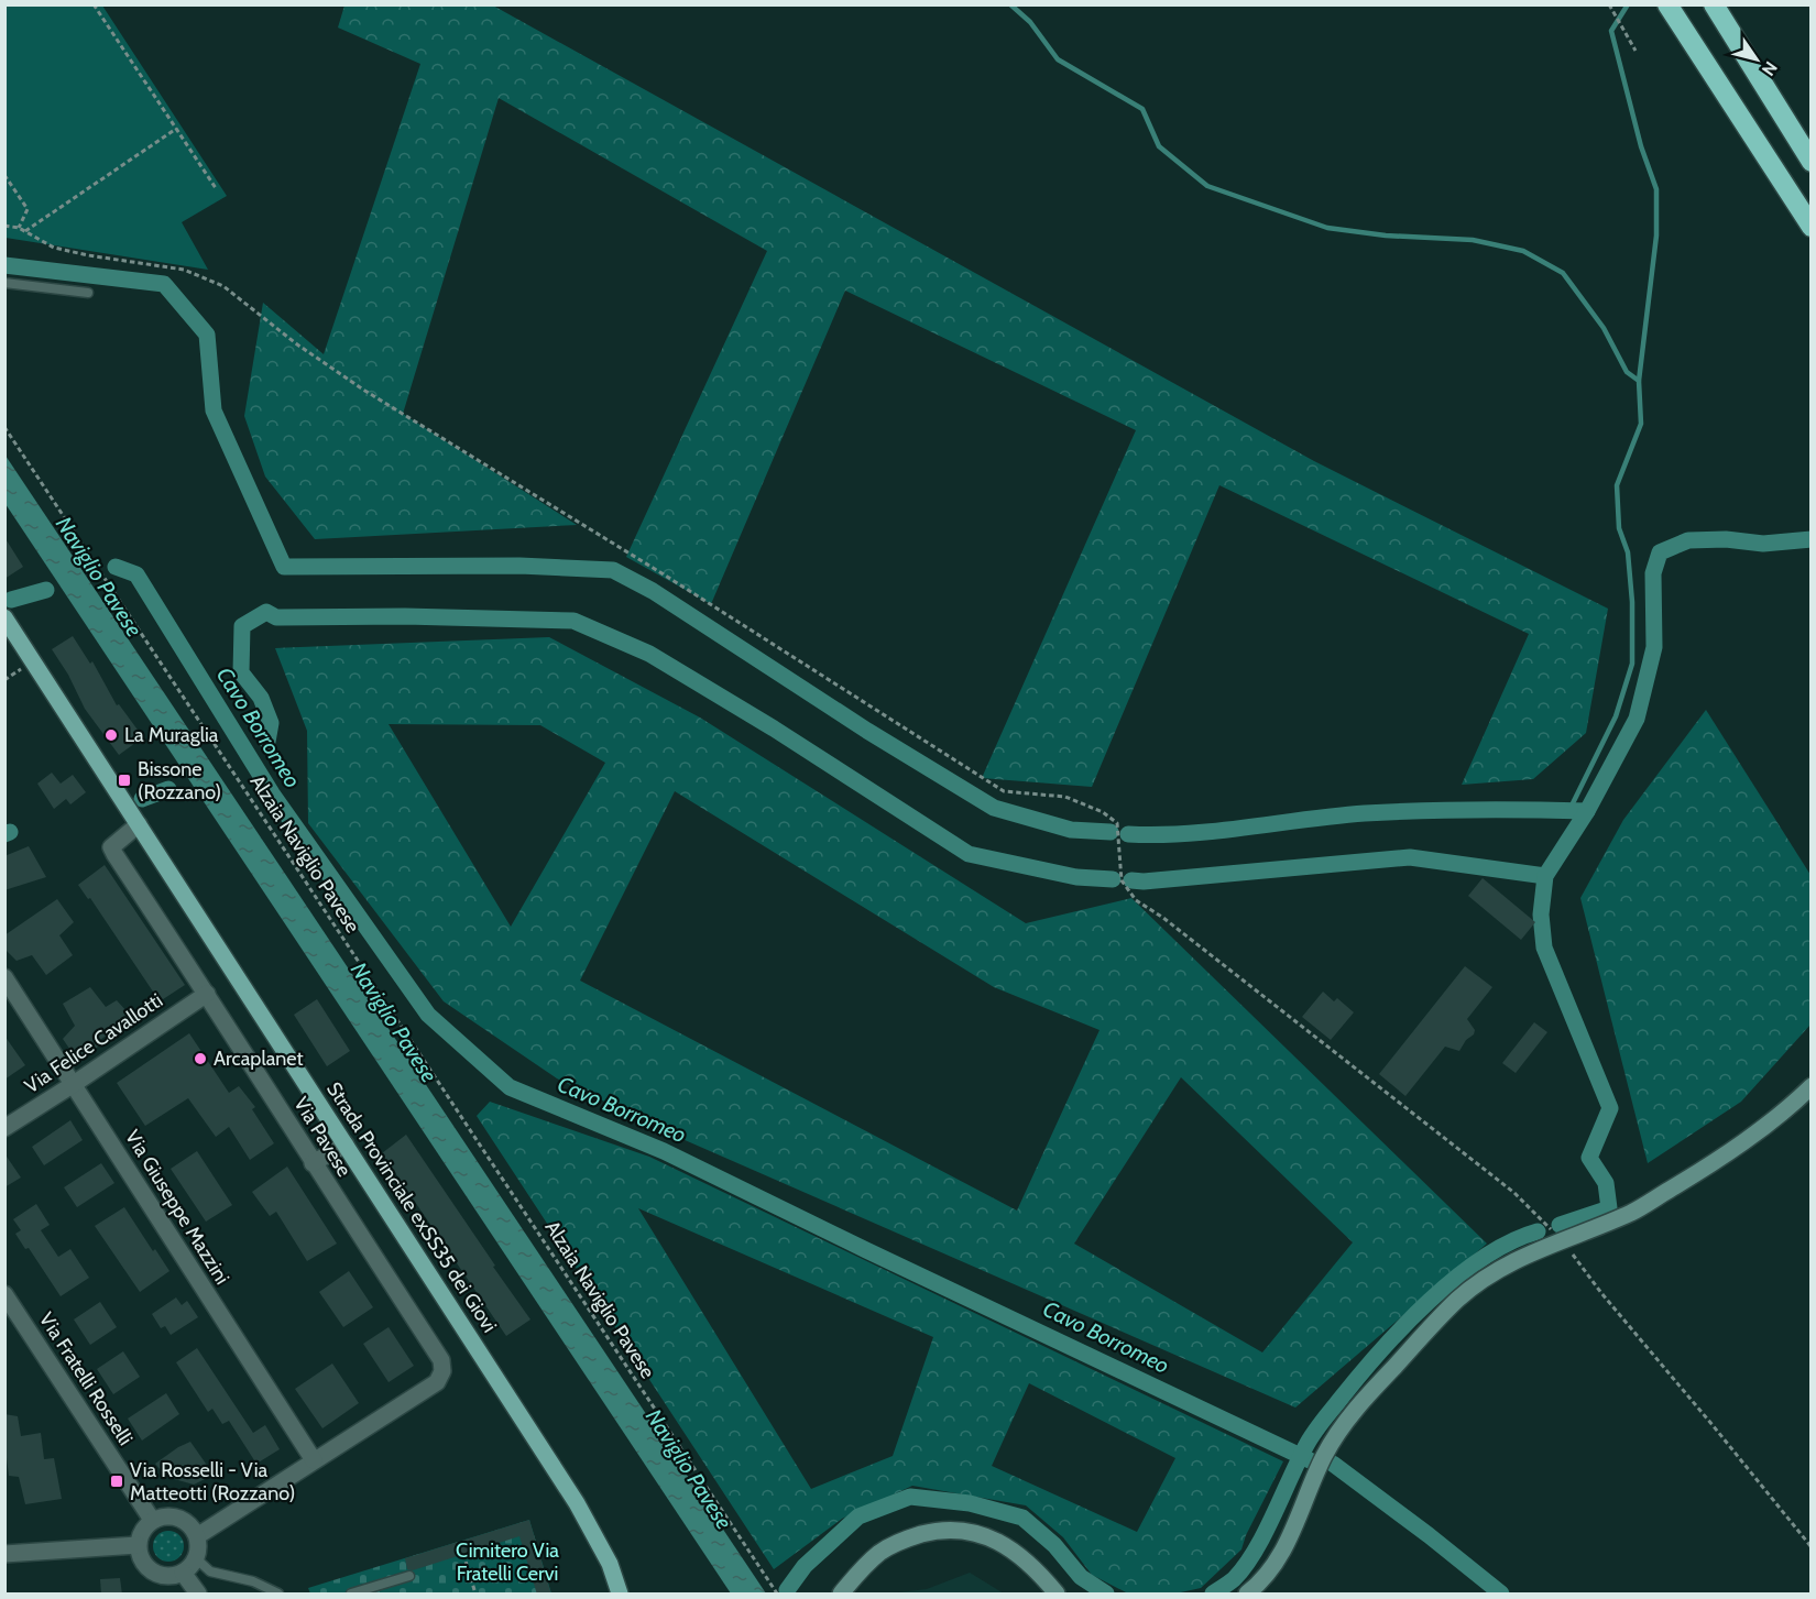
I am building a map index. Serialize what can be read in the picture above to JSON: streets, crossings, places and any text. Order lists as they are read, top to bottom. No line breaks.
{"streets":{"main road":["Strada Provinciale exSS35 dei Giovi"],"street":["Via Felice Cavallotti","Via Pavese","Via Giuseppe Mazzini","Via Fratelli Rosselli"],"path":["Alzaia Naviglio Pavese"]},"crossings":[["Via Felice Cavallotti","Via Pavese"],["Via Felice Cavallotti","Via Giuseppe Mazzini"],["Via Pavese","Via Giuseppe Mazzini"],["Via Pavese","Strada Provinciale exSS35 dei Giovi"]],"water":["Naviglio Pavese","Cavo Borromeo"],"parks":["Cimitero Via Fratelli Cervi"],"places":{"other":["La Muraglia","Arcaplanet"],"transit":["Bissone (Rozzano)","Via Rosselli - Via Matteotti (Rozzano)"]},"north":"bottom right"}
